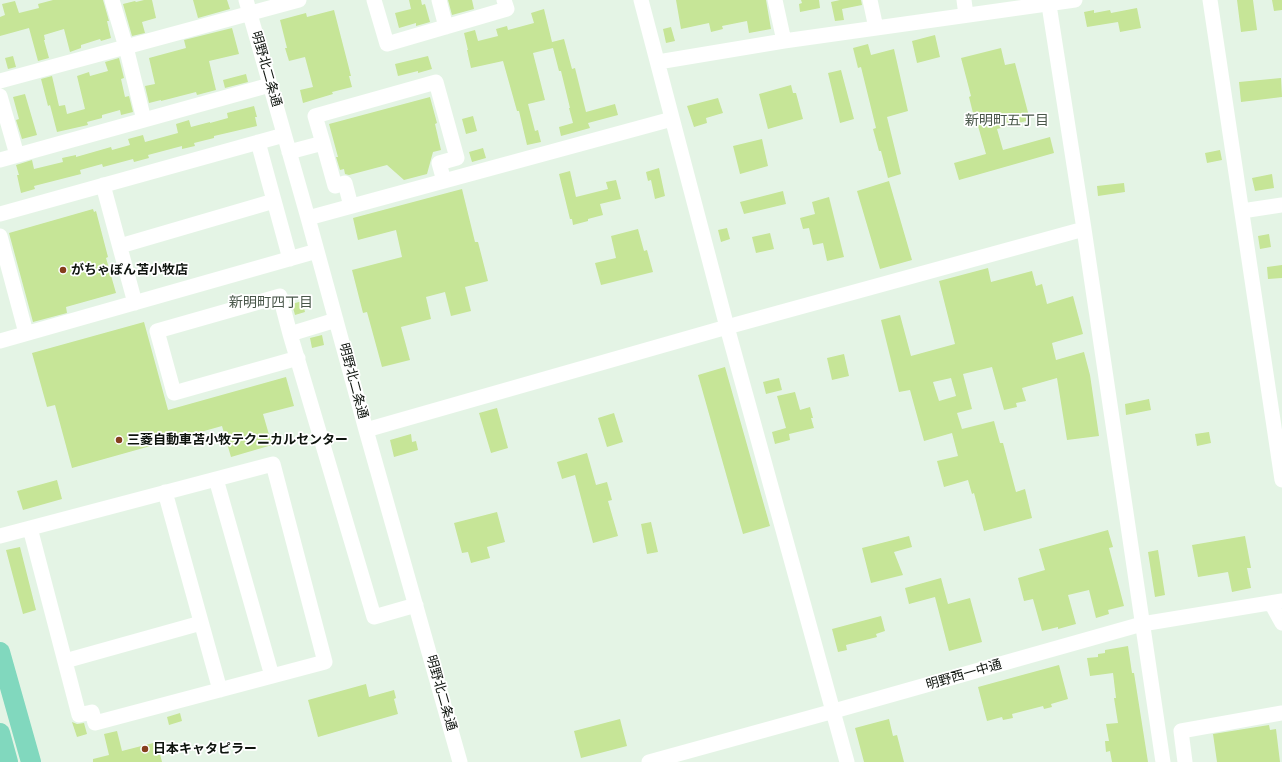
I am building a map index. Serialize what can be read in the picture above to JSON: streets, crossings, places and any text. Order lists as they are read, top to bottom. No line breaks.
{"streets":{"street":["明野北二条通","明野西一中通"]},"districts":["新明町五丁目","新明町四丁目"],"places":["がちゃぽん苫小牧店","三菱自動車苫小牧テクニカルセンター","日本キャタピラー"]}
